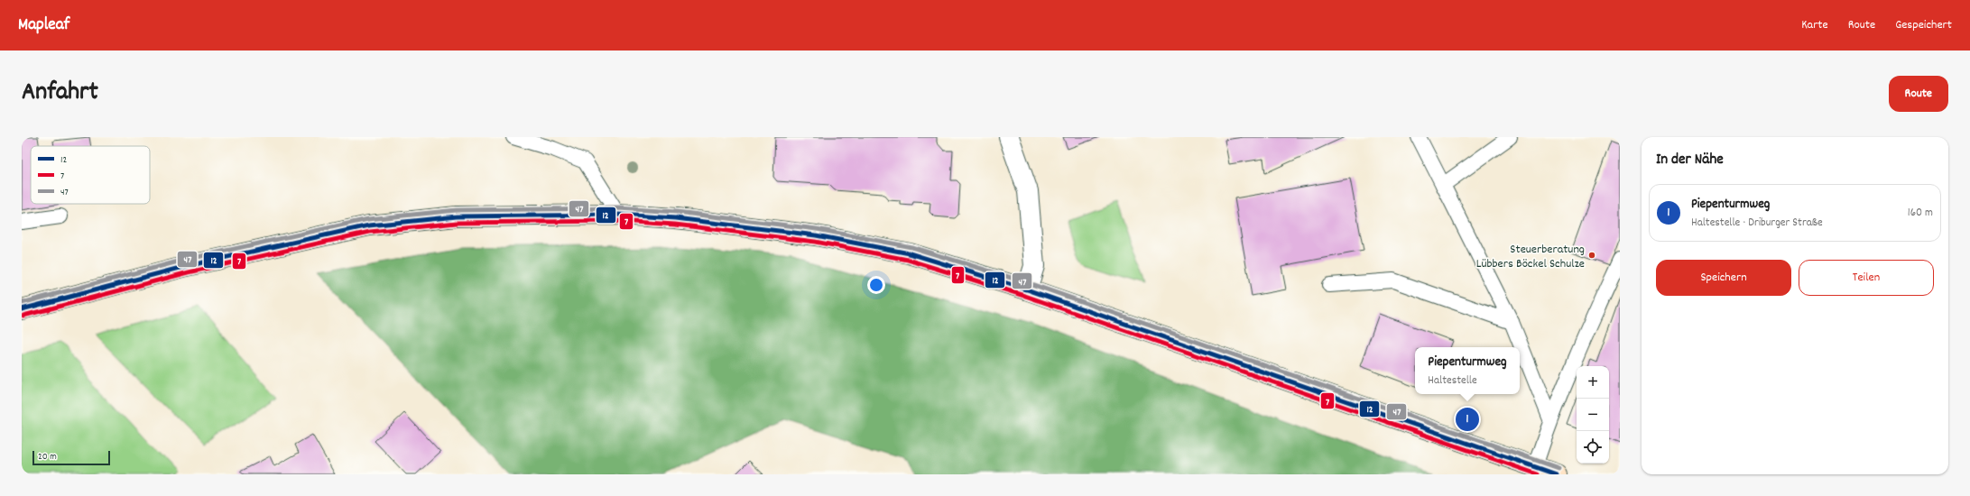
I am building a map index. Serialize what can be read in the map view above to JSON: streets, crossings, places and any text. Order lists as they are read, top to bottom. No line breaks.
{"places":["Steuerberatung Lübbers Böckel Schulze"],"lines":["transit line 47","transit line 12","transit line 7"],"legend":["12","7","47"],"scale_bar":"20 m","page":{"header":"Mapleaf","nav":["Karte","Route","Gespeichert"],"title":"Anfahrt","buttons":["Route",["Speichern","Teilen"]],"heading":"In der Nähe","list":[{"mark":"1","name":"Piepenturmweg","note":"Haltestelle · Driburger Straße","value":"160 m"}],"popup":["Piepenturmweg","Haltestelle"],"map_buttons":["+","−"],"pins":"1","scale":"20 m"}}
